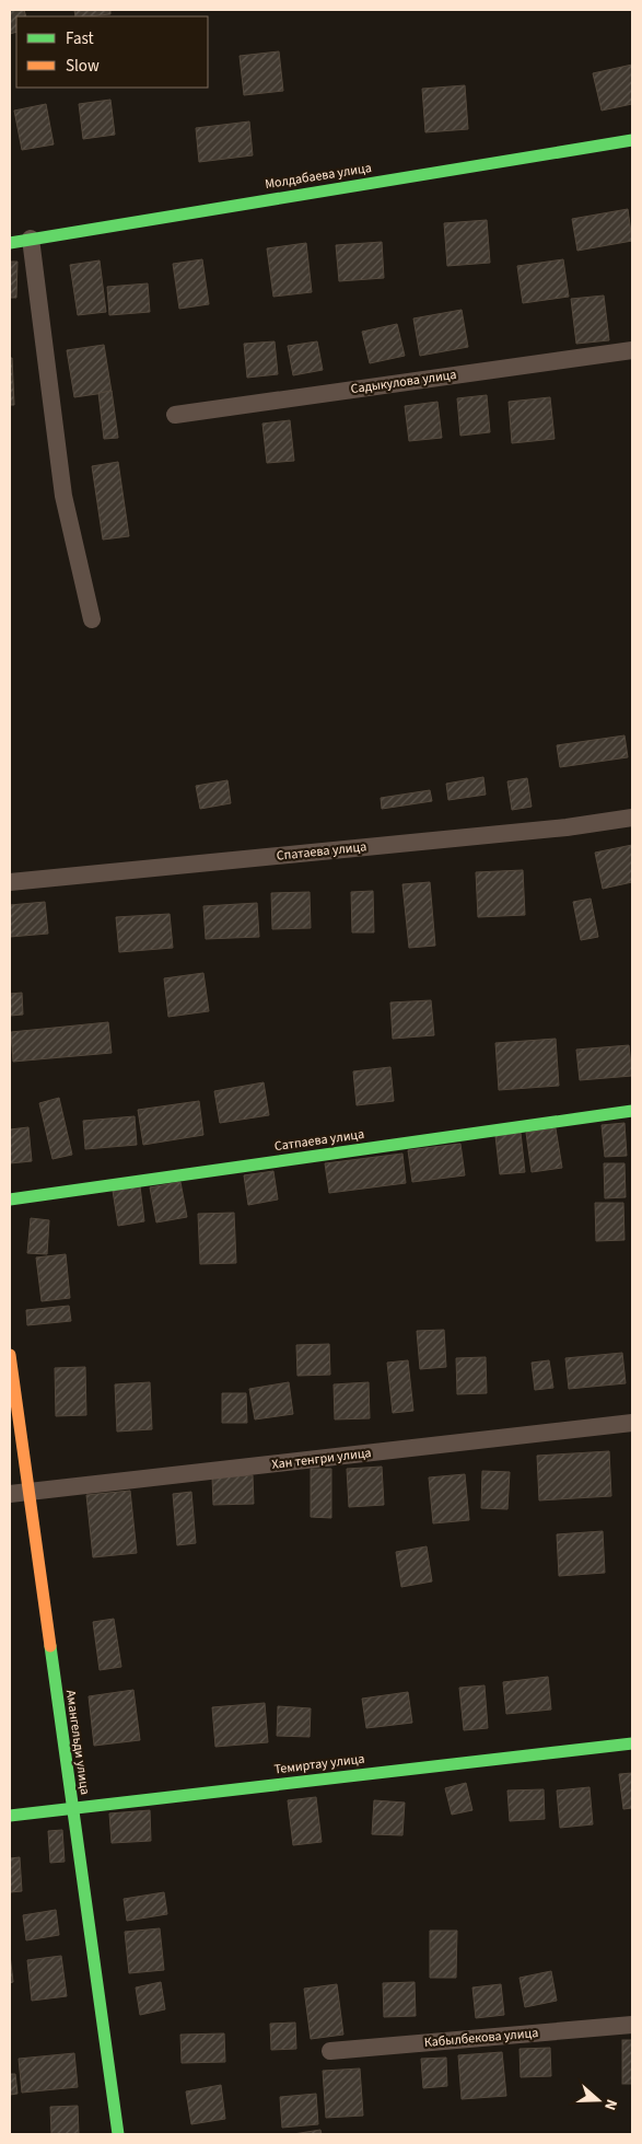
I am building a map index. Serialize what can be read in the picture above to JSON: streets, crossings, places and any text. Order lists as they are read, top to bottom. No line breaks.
{"streets":{"street":["Молдабаева улица","Садыкулова улица","Спатаева улица","Сатпаева улица","Хан тенгри улица","Амангельди улица","Темиртау улица","Кабылбекова улица"]},"crossings":[["Хан тенгри улица","Амангельди улица"],["Амангельди улица","Темиртау улица"]],"legend":["Fast","Slow"],"north":"right"}
